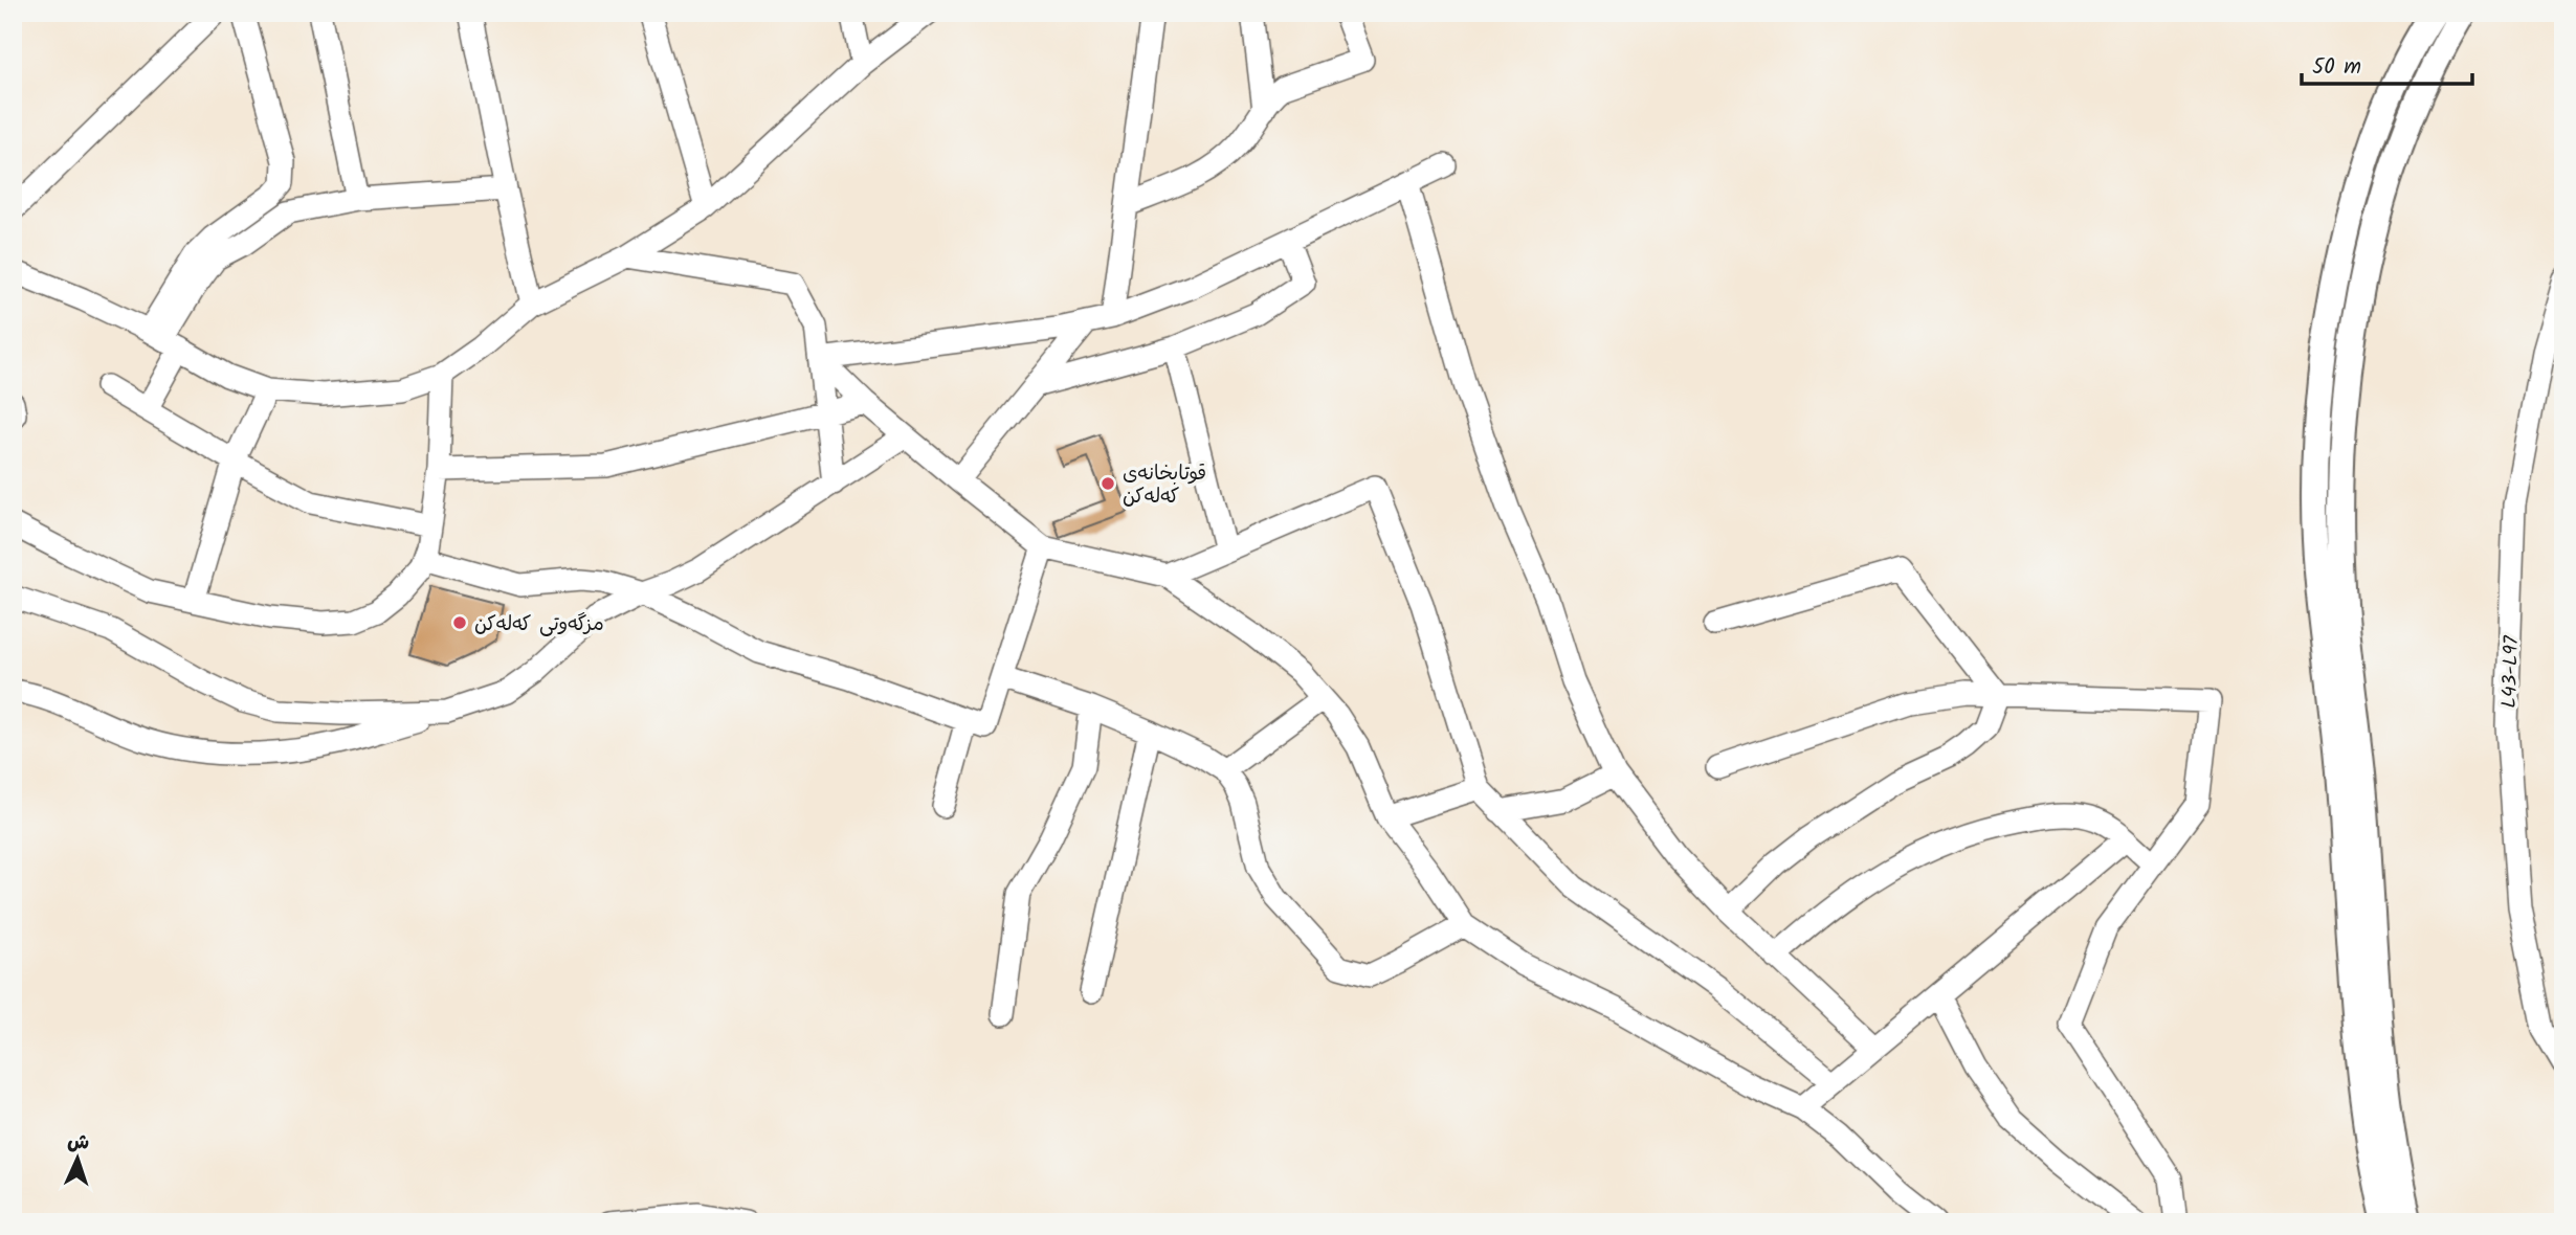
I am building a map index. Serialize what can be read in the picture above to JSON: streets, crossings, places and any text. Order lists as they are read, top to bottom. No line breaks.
{"streets":{"street":["L43-L97"]},"places":["قوتابخانەی کەلەکن","مزگەوتی کەلەکن"],"scale_bar":"50 m","north":"top"}
